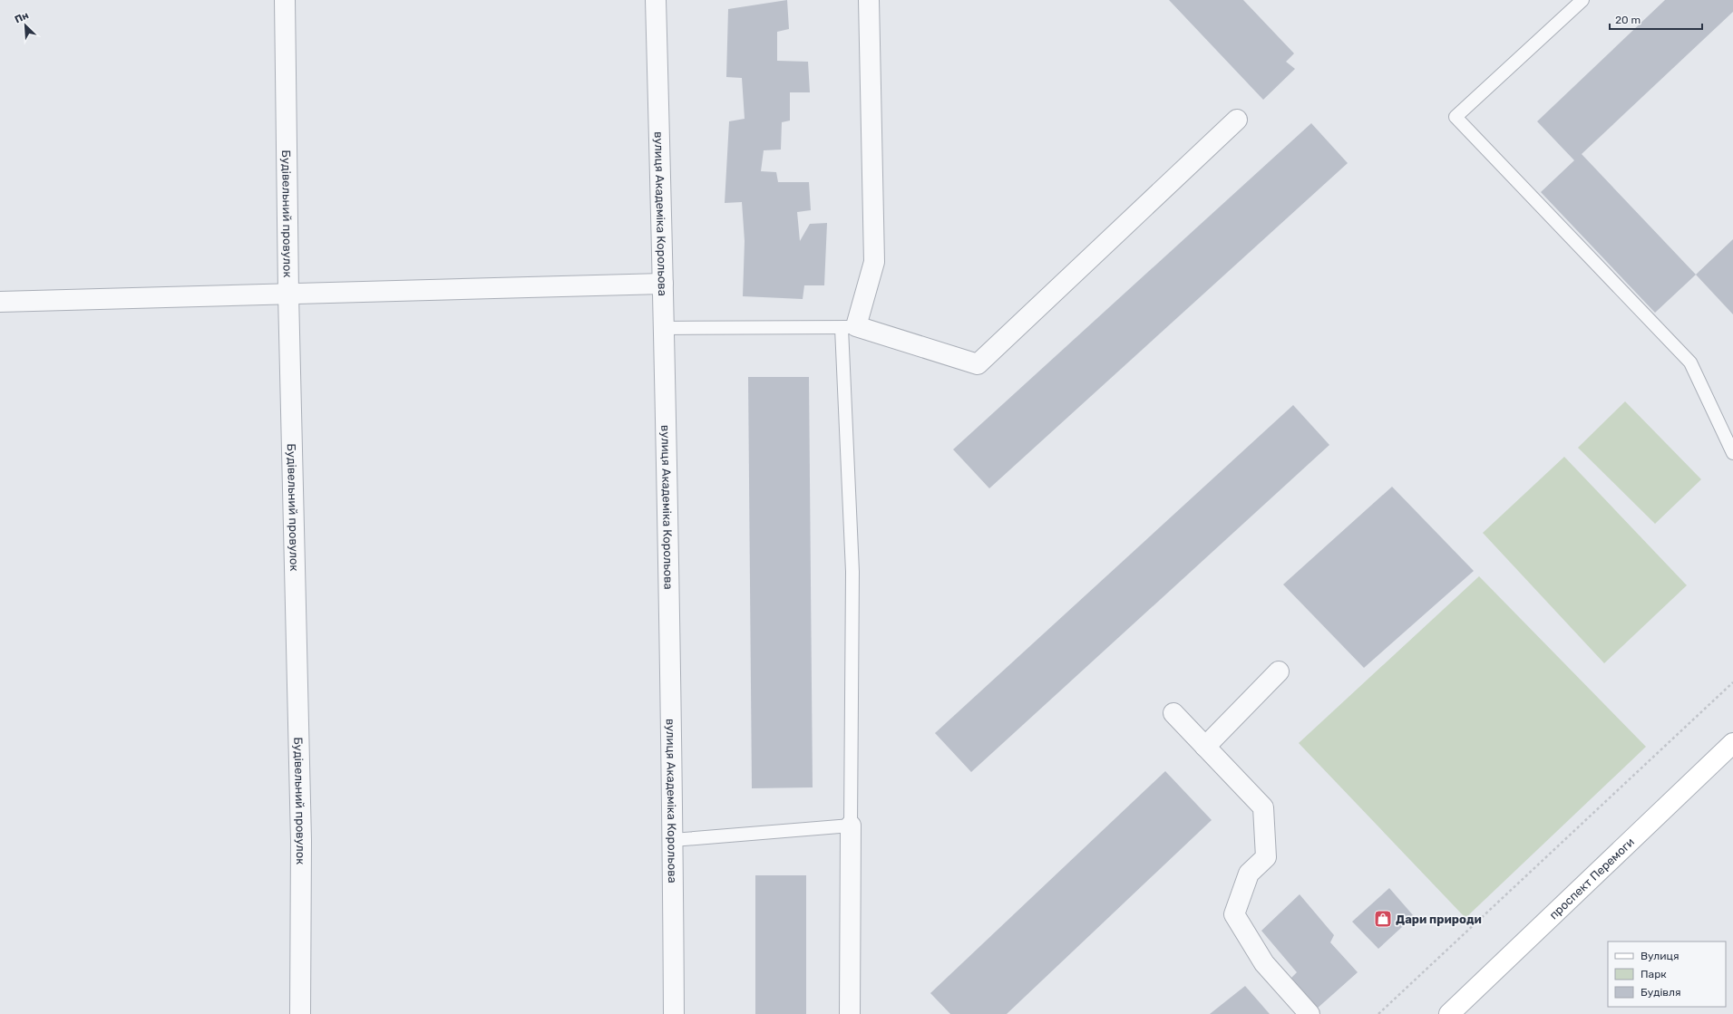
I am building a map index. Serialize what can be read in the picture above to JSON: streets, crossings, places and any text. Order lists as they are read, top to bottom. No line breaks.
{"streets":{"main road":["проспект Перемоги"],"street":["Будівельний провулок","вулиця Академіка Корольова"]},"places":{"shop":["Дари природи"]},"legend":["Вулиця","Парк","Будівля"],"scale_bar":"20 m","north":"top left"}
